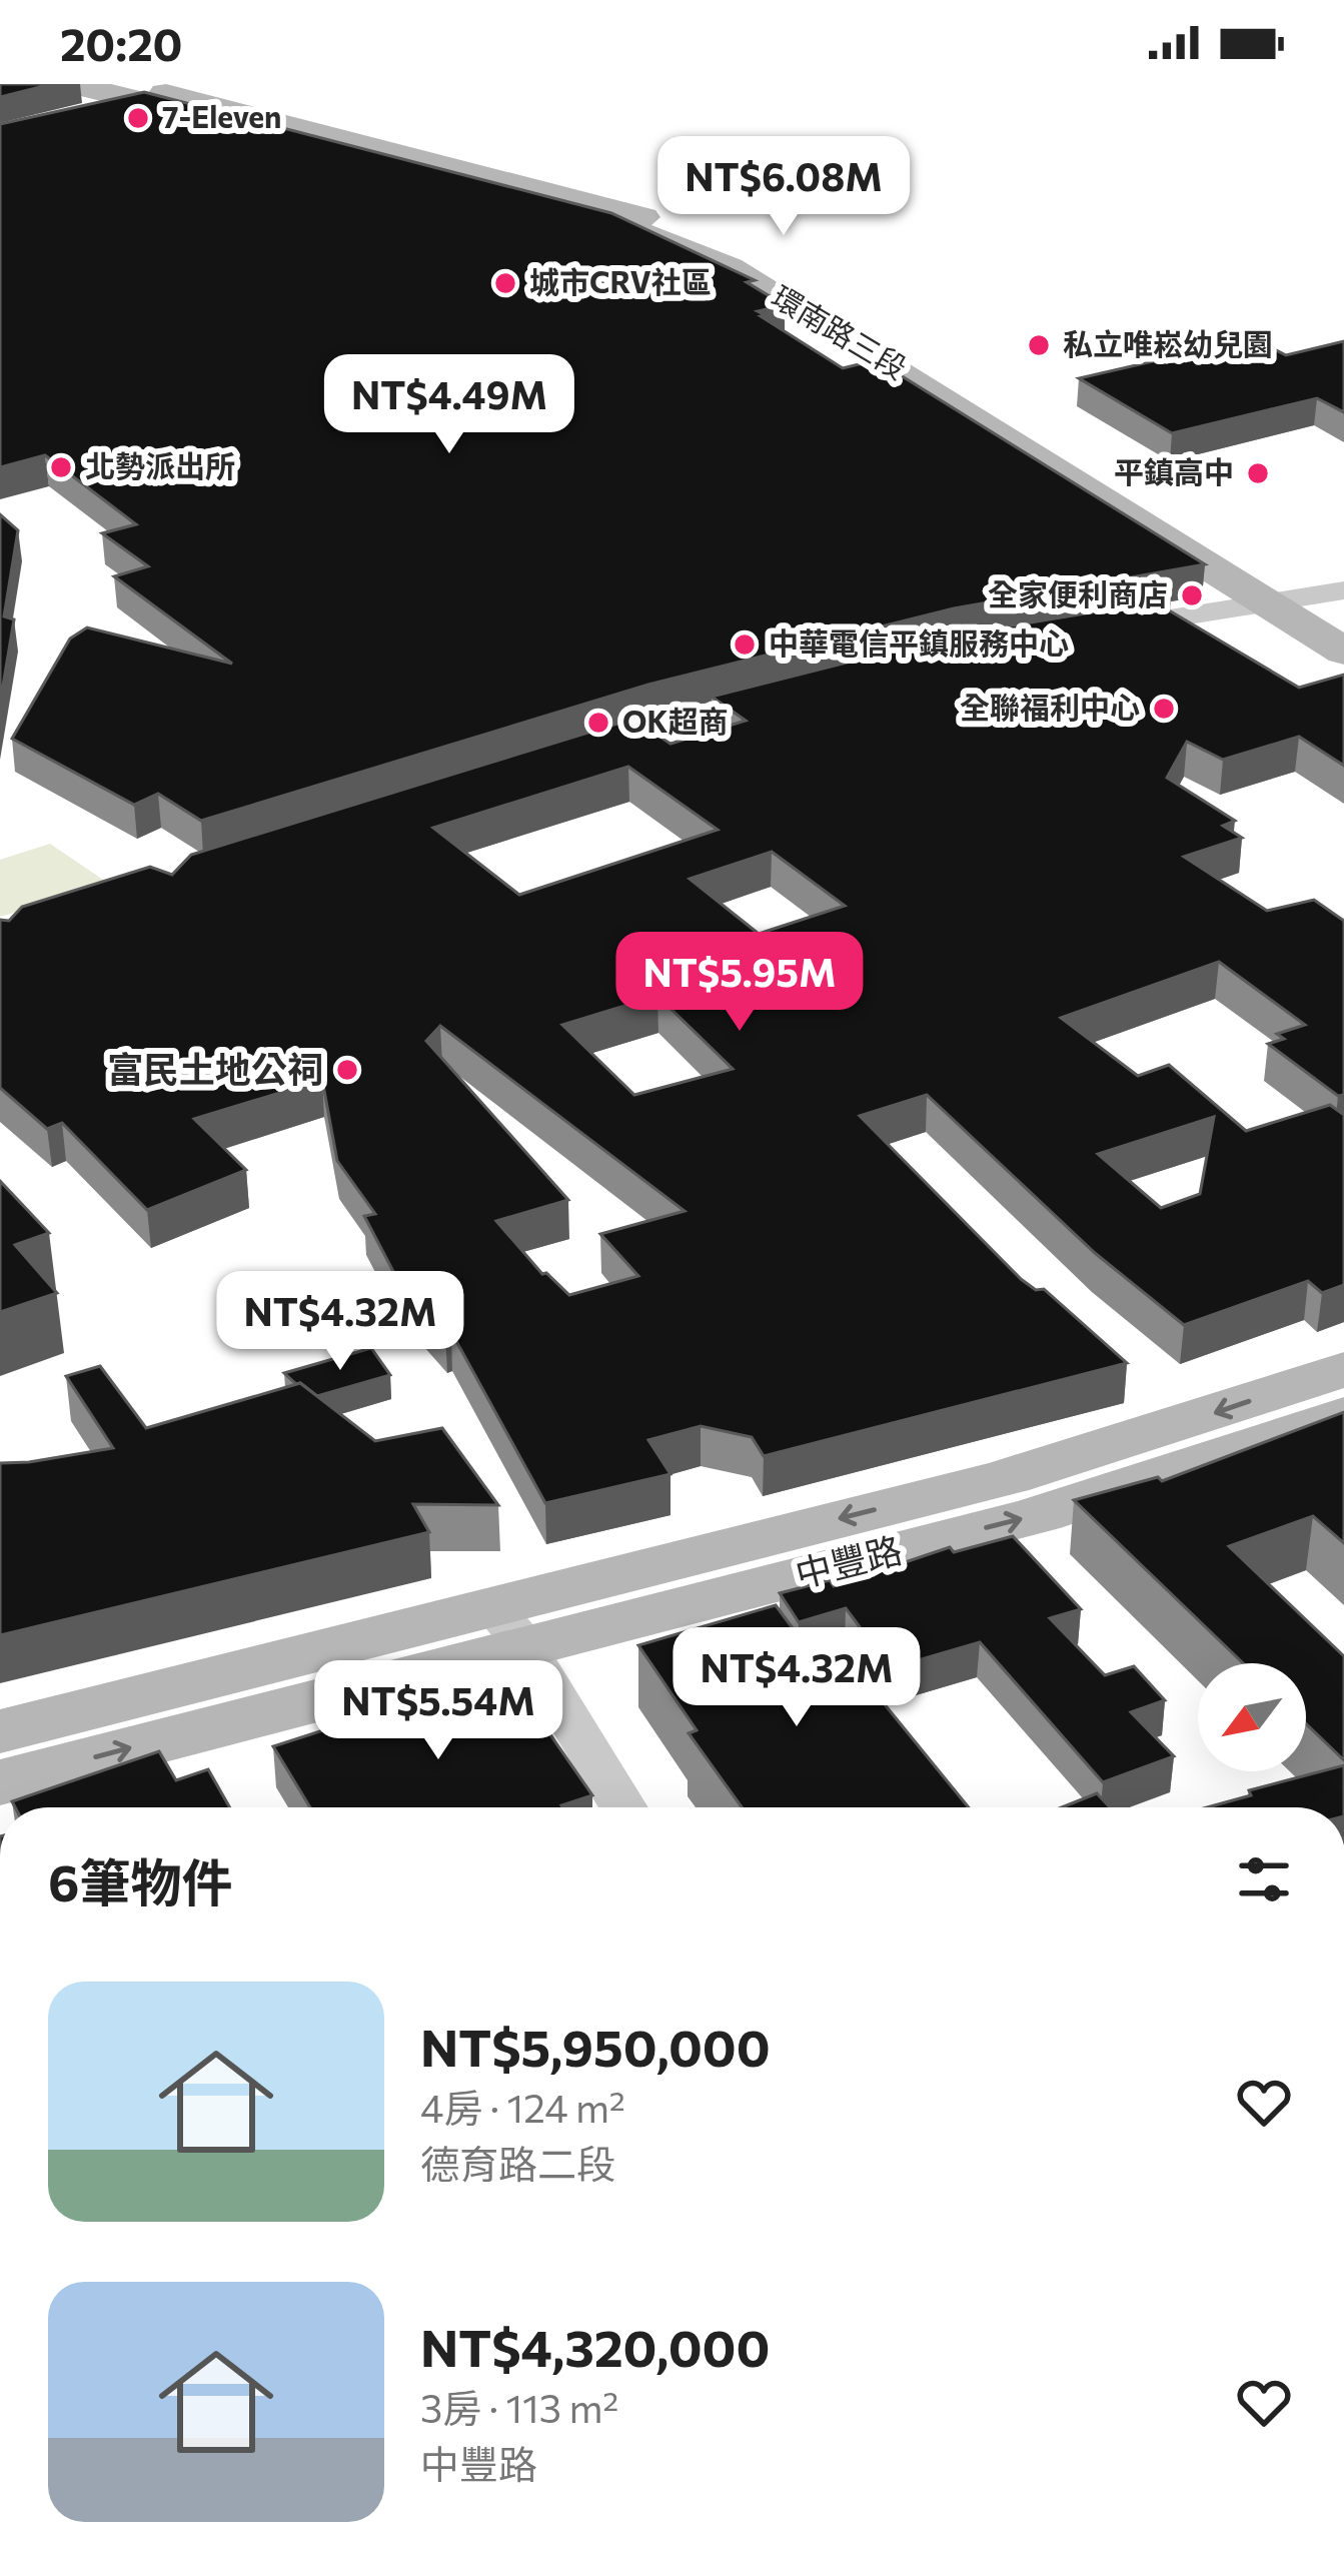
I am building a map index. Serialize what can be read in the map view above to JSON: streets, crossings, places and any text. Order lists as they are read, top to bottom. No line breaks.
{"streets":{"main road":["環南路三段","中豐路"]},"places":["7-Eleven","城市CRV社區","私立唯崧幼兒園","北勢派出所","平鎮高中","全家便利商店","中華電信平鎮服務中心","全聯福利中心","OK超商","富民土地公祠"],"north":"bottom left","page":{"status":"20:20","price":["NT$6.08M","NT$4.49M","NT$5.95M","NT$4.32M","NT$4.32M","NT$5.54M"],"heading":"6筆物件","list":[{"name":"NT$5,950,000","note":"4房 · 124 m² · 德育路二段"},{"name":"NT$4,320,000","note":"3房 · 113 m² · 中豐路"}]}}
